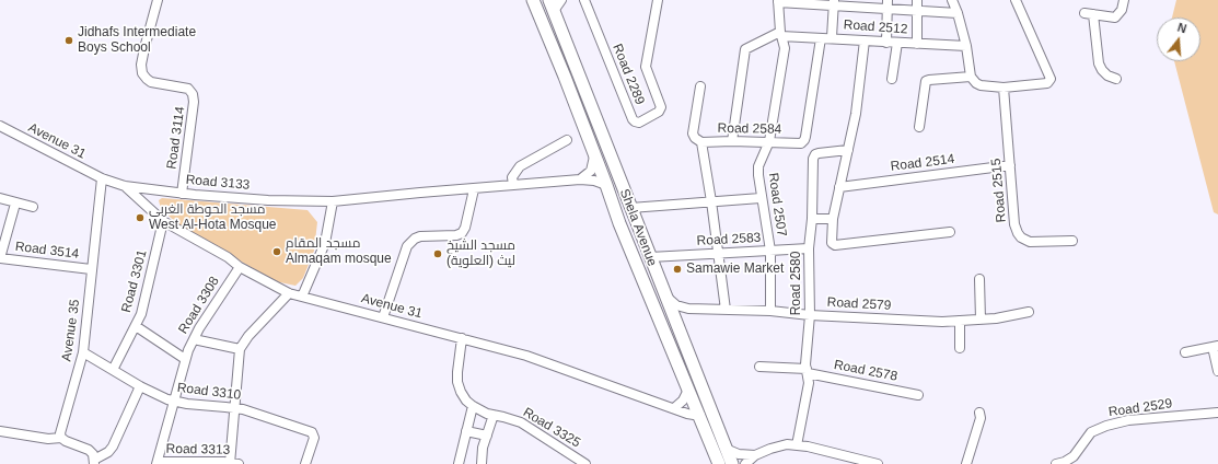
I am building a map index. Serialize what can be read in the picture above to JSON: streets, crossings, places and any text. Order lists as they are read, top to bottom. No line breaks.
{"streets":{"main road":["Shela Avenue"],"street":["Road 2512","Road 2289","Road 2584","Road 3114","Avenue 31","Road 2514","Road 3133","Road 2515","Road 2507","Road 2583","Road 3514","Road 3301","Road 2580","Road 2579","Road 3308","Avenue 35","Road 2578","Road 3310","Road 2529","Road 3325","Road 3313"]},"crossings":[["Road 2512","Road 2584"],["Road 2512","Road 2507"],["Road 2584","Road 2507"],["Road 2584","Road 2583"],["Road 2584","Road 2579"],["Road 3114","Road 3133"],["Avenue 31","Road 3133"],["Avenue 31","Shela Avenue"],["Avenue 31","Road 3301"],["Avenue 31","Road 3308"],["Avenue 31","Avenue 35"],["Avenue 31","Road 3325"],["Road 2514","Road 2515"],["Road 3133","Shela Avenue"],["Road 3133","Avenue 35"],["Road 2507","Road 2583"],["Road 2507","Road 2579"],["Shela Avenue","Road 2583"],["Shela Avenue","Road 2579"],["Road 2583","Road 2580"],["Road 3514","Avenue 35"],["Road 3301","Road 3310"],["Road 2580","Road 2579"],["Road 2580","Road 2578"],["Road 3308","Road 3310"],["Road 3308","Road 3313"],["Avenue 35","Road 3310"]],"places":["Jidhafs Intermediate Boys School","مسجد الحوطة الغربي West Al-Hota Mosque","مسجد المقام Almaqam mosque","مسجد الشيخ ليث (العلوية)","Samawie Market"],"north":"top"}
